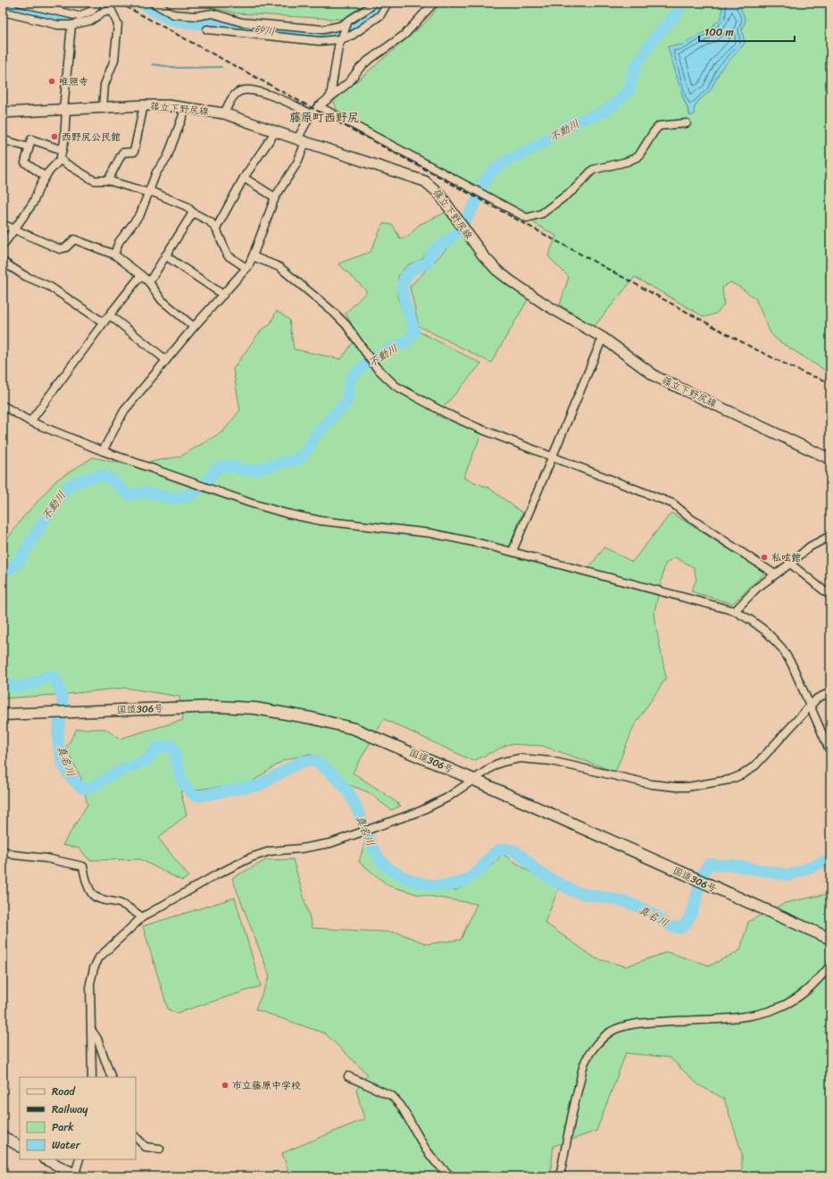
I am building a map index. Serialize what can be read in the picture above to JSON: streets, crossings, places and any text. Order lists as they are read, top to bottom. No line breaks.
{"streets":{"highway":["国道306号"],"main road":["篠立下野尻線"]},"districts":["藤原町西野尻"],"water":["砂川","不動川","真名川"],"places":["唯照寺","西野尻公民館","私呟館","市立藤原中学校"],"legend":["Road","Railway","Park","Water"],"scale_bar":"100 m"}
